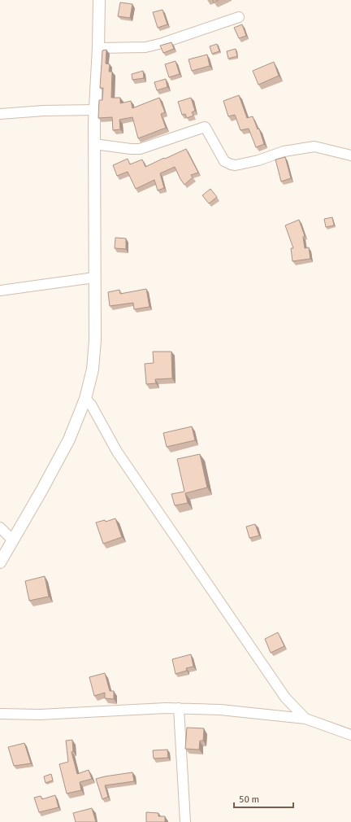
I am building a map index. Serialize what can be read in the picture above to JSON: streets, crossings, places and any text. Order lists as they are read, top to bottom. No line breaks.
{"scale_bar":"50 m"}
